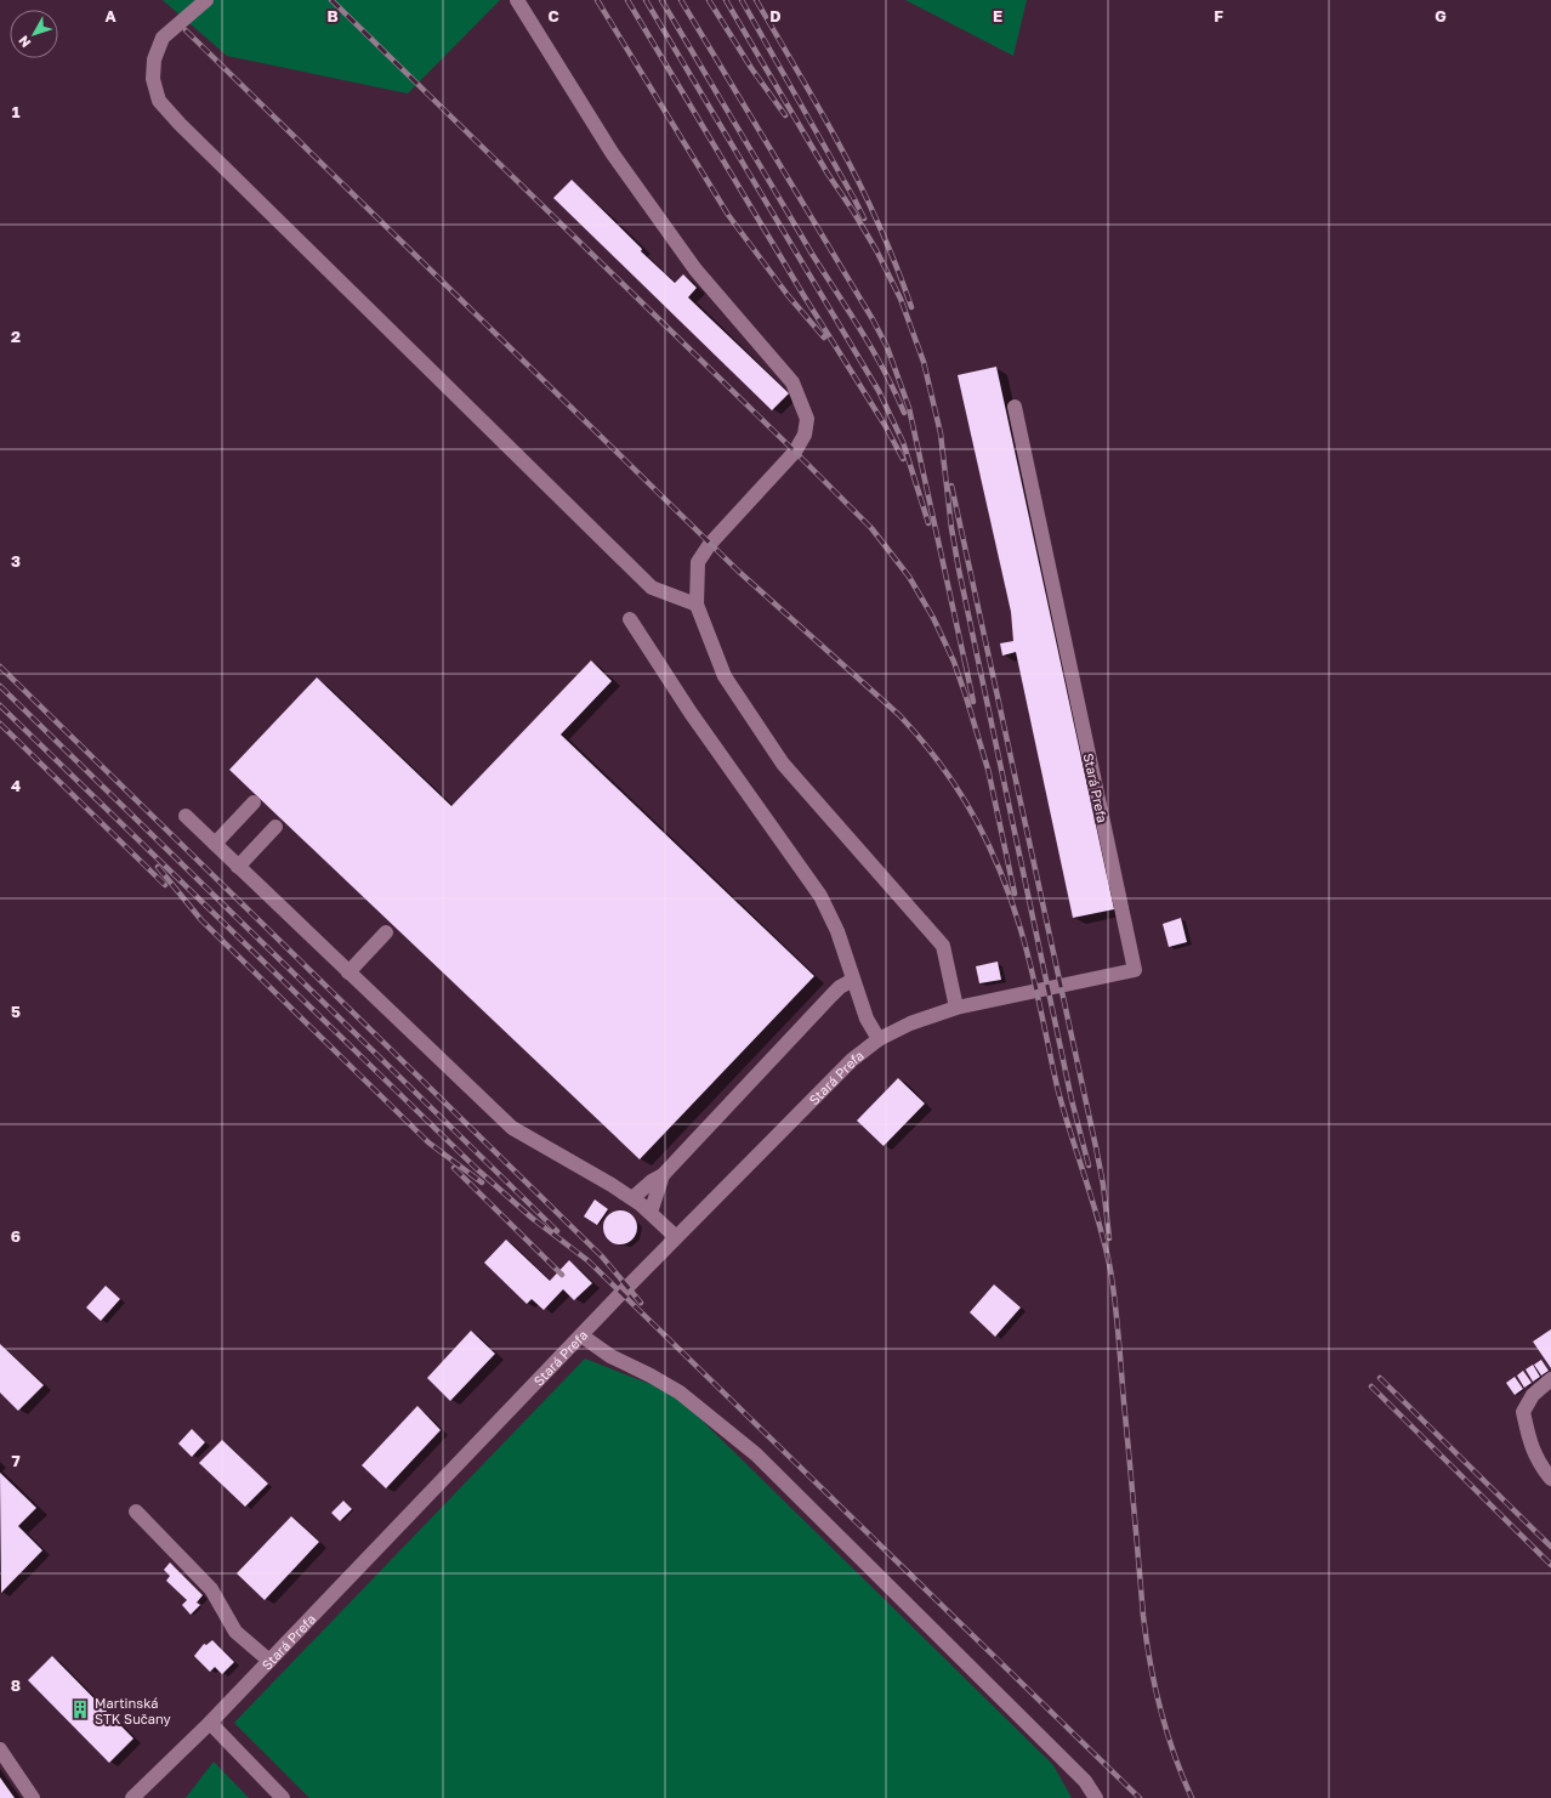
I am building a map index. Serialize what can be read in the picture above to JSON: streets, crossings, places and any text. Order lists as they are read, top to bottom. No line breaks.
{"streets":{"street":["Stará Prefa"]},"places":{"building":["Martinská STK Sučany"]},"north":"bottom left","grid":{"columns":["A","B","C","D","E","F","G"],"rows":["1","2","3","4","5","6","7","8"]}}
